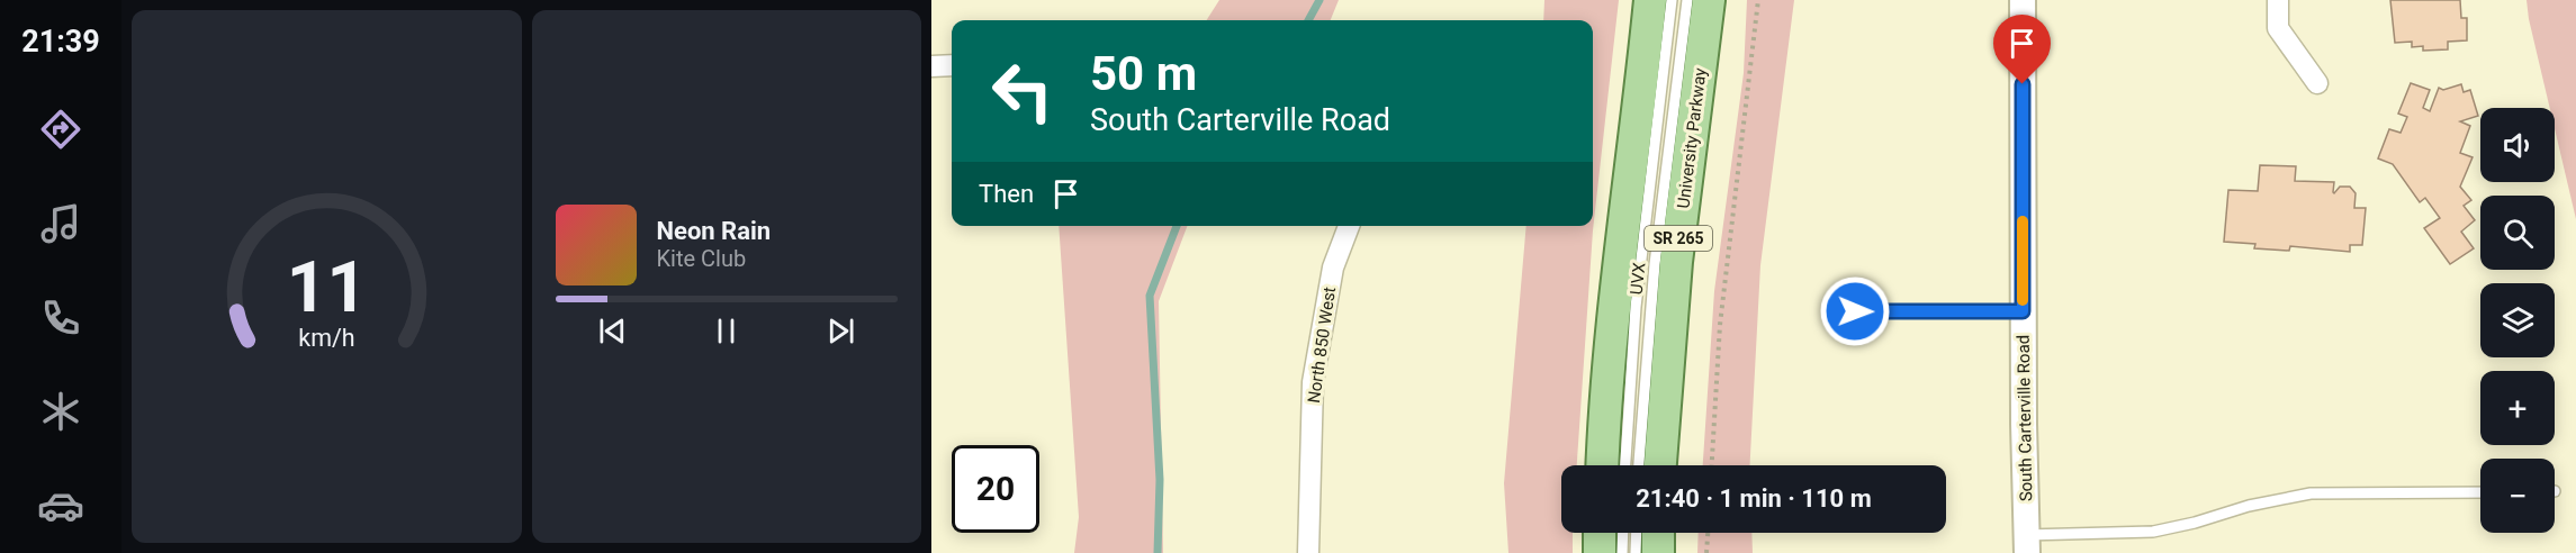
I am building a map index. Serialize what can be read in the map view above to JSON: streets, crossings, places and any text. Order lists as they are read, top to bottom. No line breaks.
{"streets":{"main road":["University Parkway","SR 265"],"street":["North 850 West","South Carterville Road"],"lane":["UVX"]},"page":{"tabs":"21:39","turn":["50 m","South Carterville Road"],"map_buttons":["+","−"],"then":"Then","song":["Neon Rain","Kite Club"],"limit":"20","trip":"21:40 · 1 min · 110 m","gauge":["11","km/h"]}}
